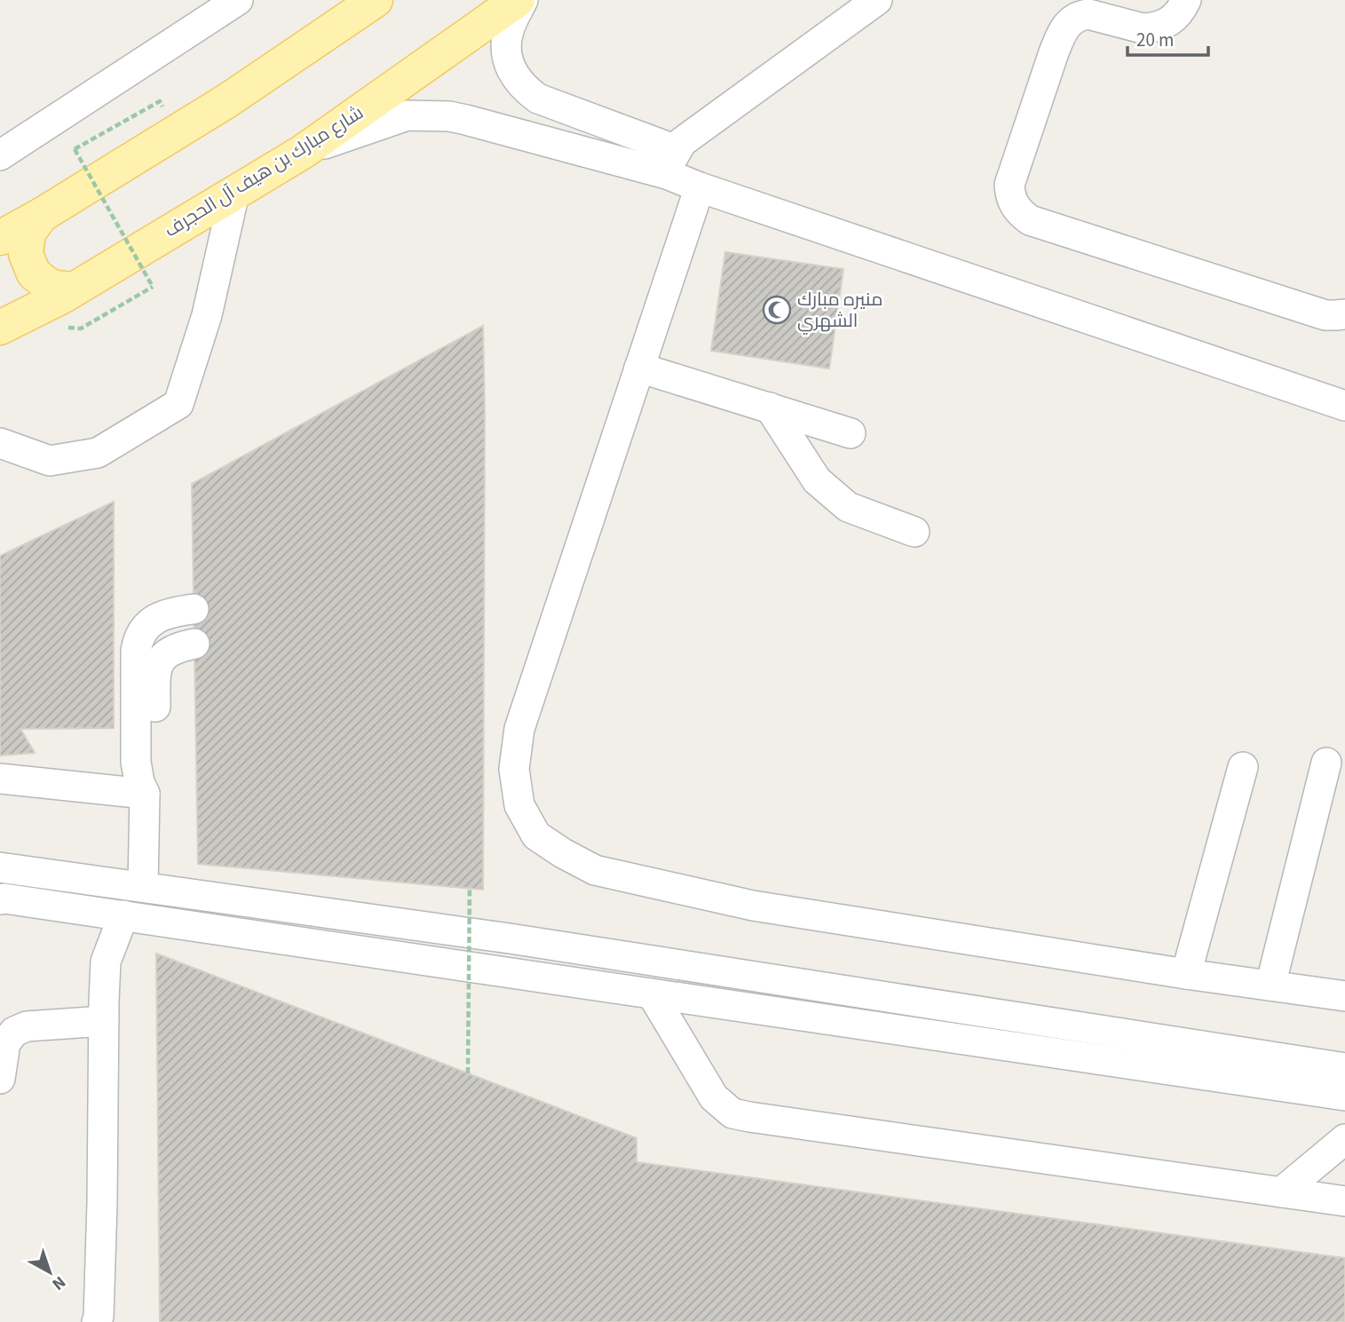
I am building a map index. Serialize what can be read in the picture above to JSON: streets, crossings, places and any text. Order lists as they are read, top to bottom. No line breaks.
{"streets":{"main road":["شارع مبارك بن هيف آل الحجرف"]},"places":{"mosque":["منيره مبارك الشهري"]},"scale_bar":"20 m","north":"bottom right"}
